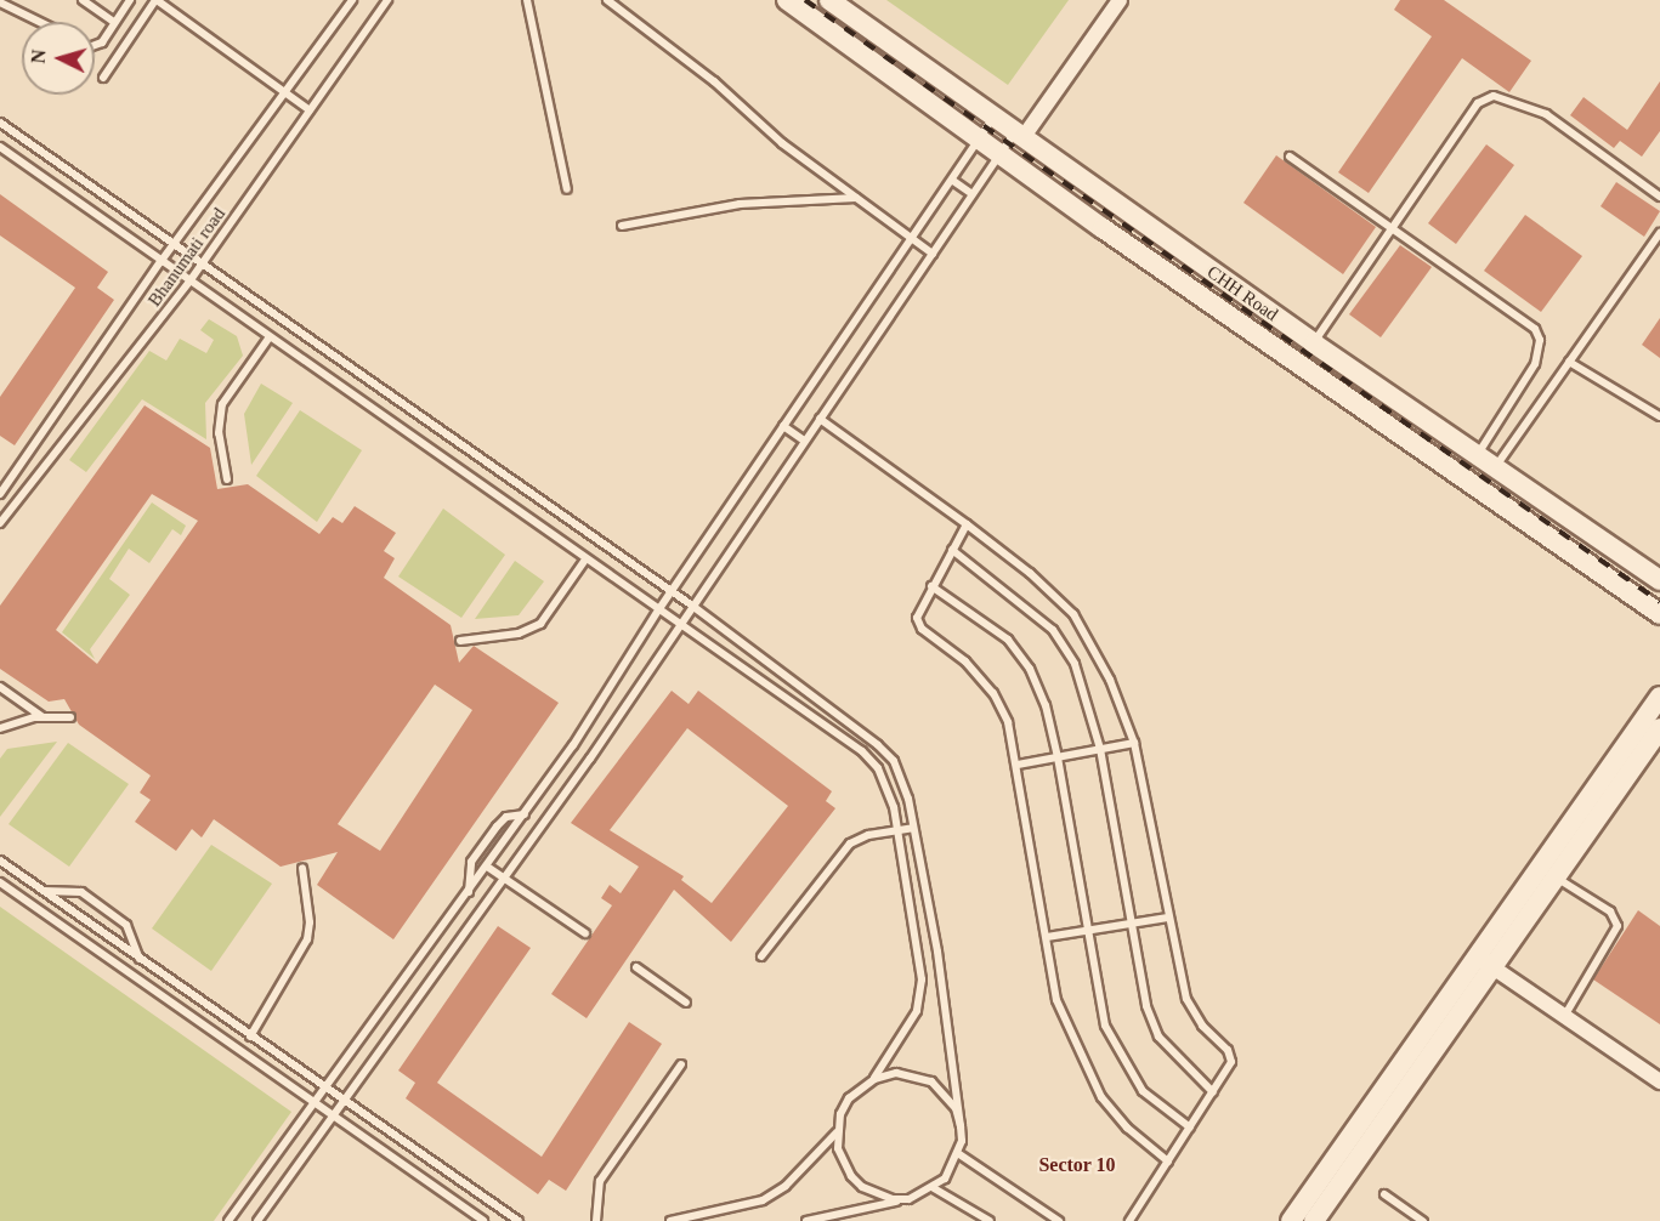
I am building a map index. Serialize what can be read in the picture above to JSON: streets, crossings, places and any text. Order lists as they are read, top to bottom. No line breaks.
{"streets":{"street":["CHH Road"],"lane":["Bhanumati road"]},"districts":["Sector 10"],"north":"left"}
